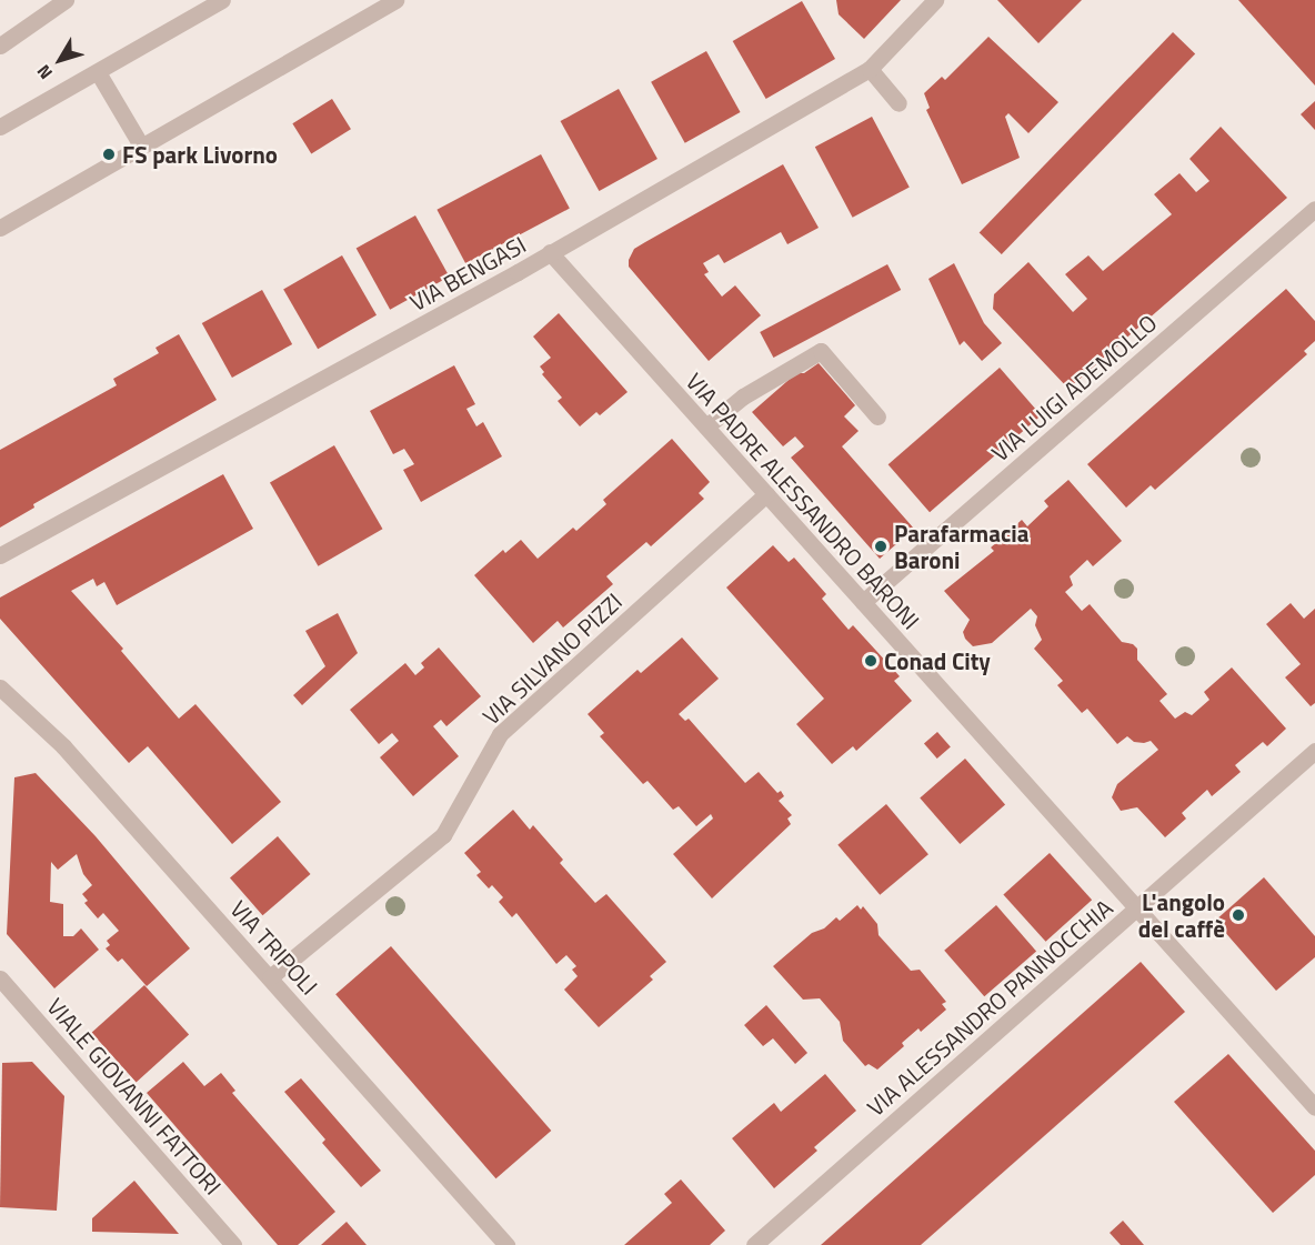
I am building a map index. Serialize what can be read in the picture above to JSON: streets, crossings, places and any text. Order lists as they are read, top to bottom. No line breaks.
{"streets":{"street":["VIA BENGASI","VIA LUIGI ADEMOLLO","VIA PADRE ALESSANDRO BARONI","VIA SILVANO PIZZI","VIA TRIPOLI","VIA ALESSANDRO PANNOCCHIA","VIALE GIOVANNI FATTORI"]},"crossings":[["VIA BENGASI","VIA PADRE ALESSANDRO BARONI"],["VIA LUIGI ADEMOLLO","VIA PADRE ALESSANDRO BARONI"],["VIA PADRE ALESSANDRO BARONI","VIA SILVANO PIZZI"],["VIA PADRE ALESSANDRO BARONI","VIA ALESSANDRO PANNOCCHIA"],["VIA SILVANO PIZZI","VIA TRIPOLI"]],"places":["FS park Livorno","Parafarmacia Baroni","Conad City","L'angolo del caffè"],"north":"bottom left"}
